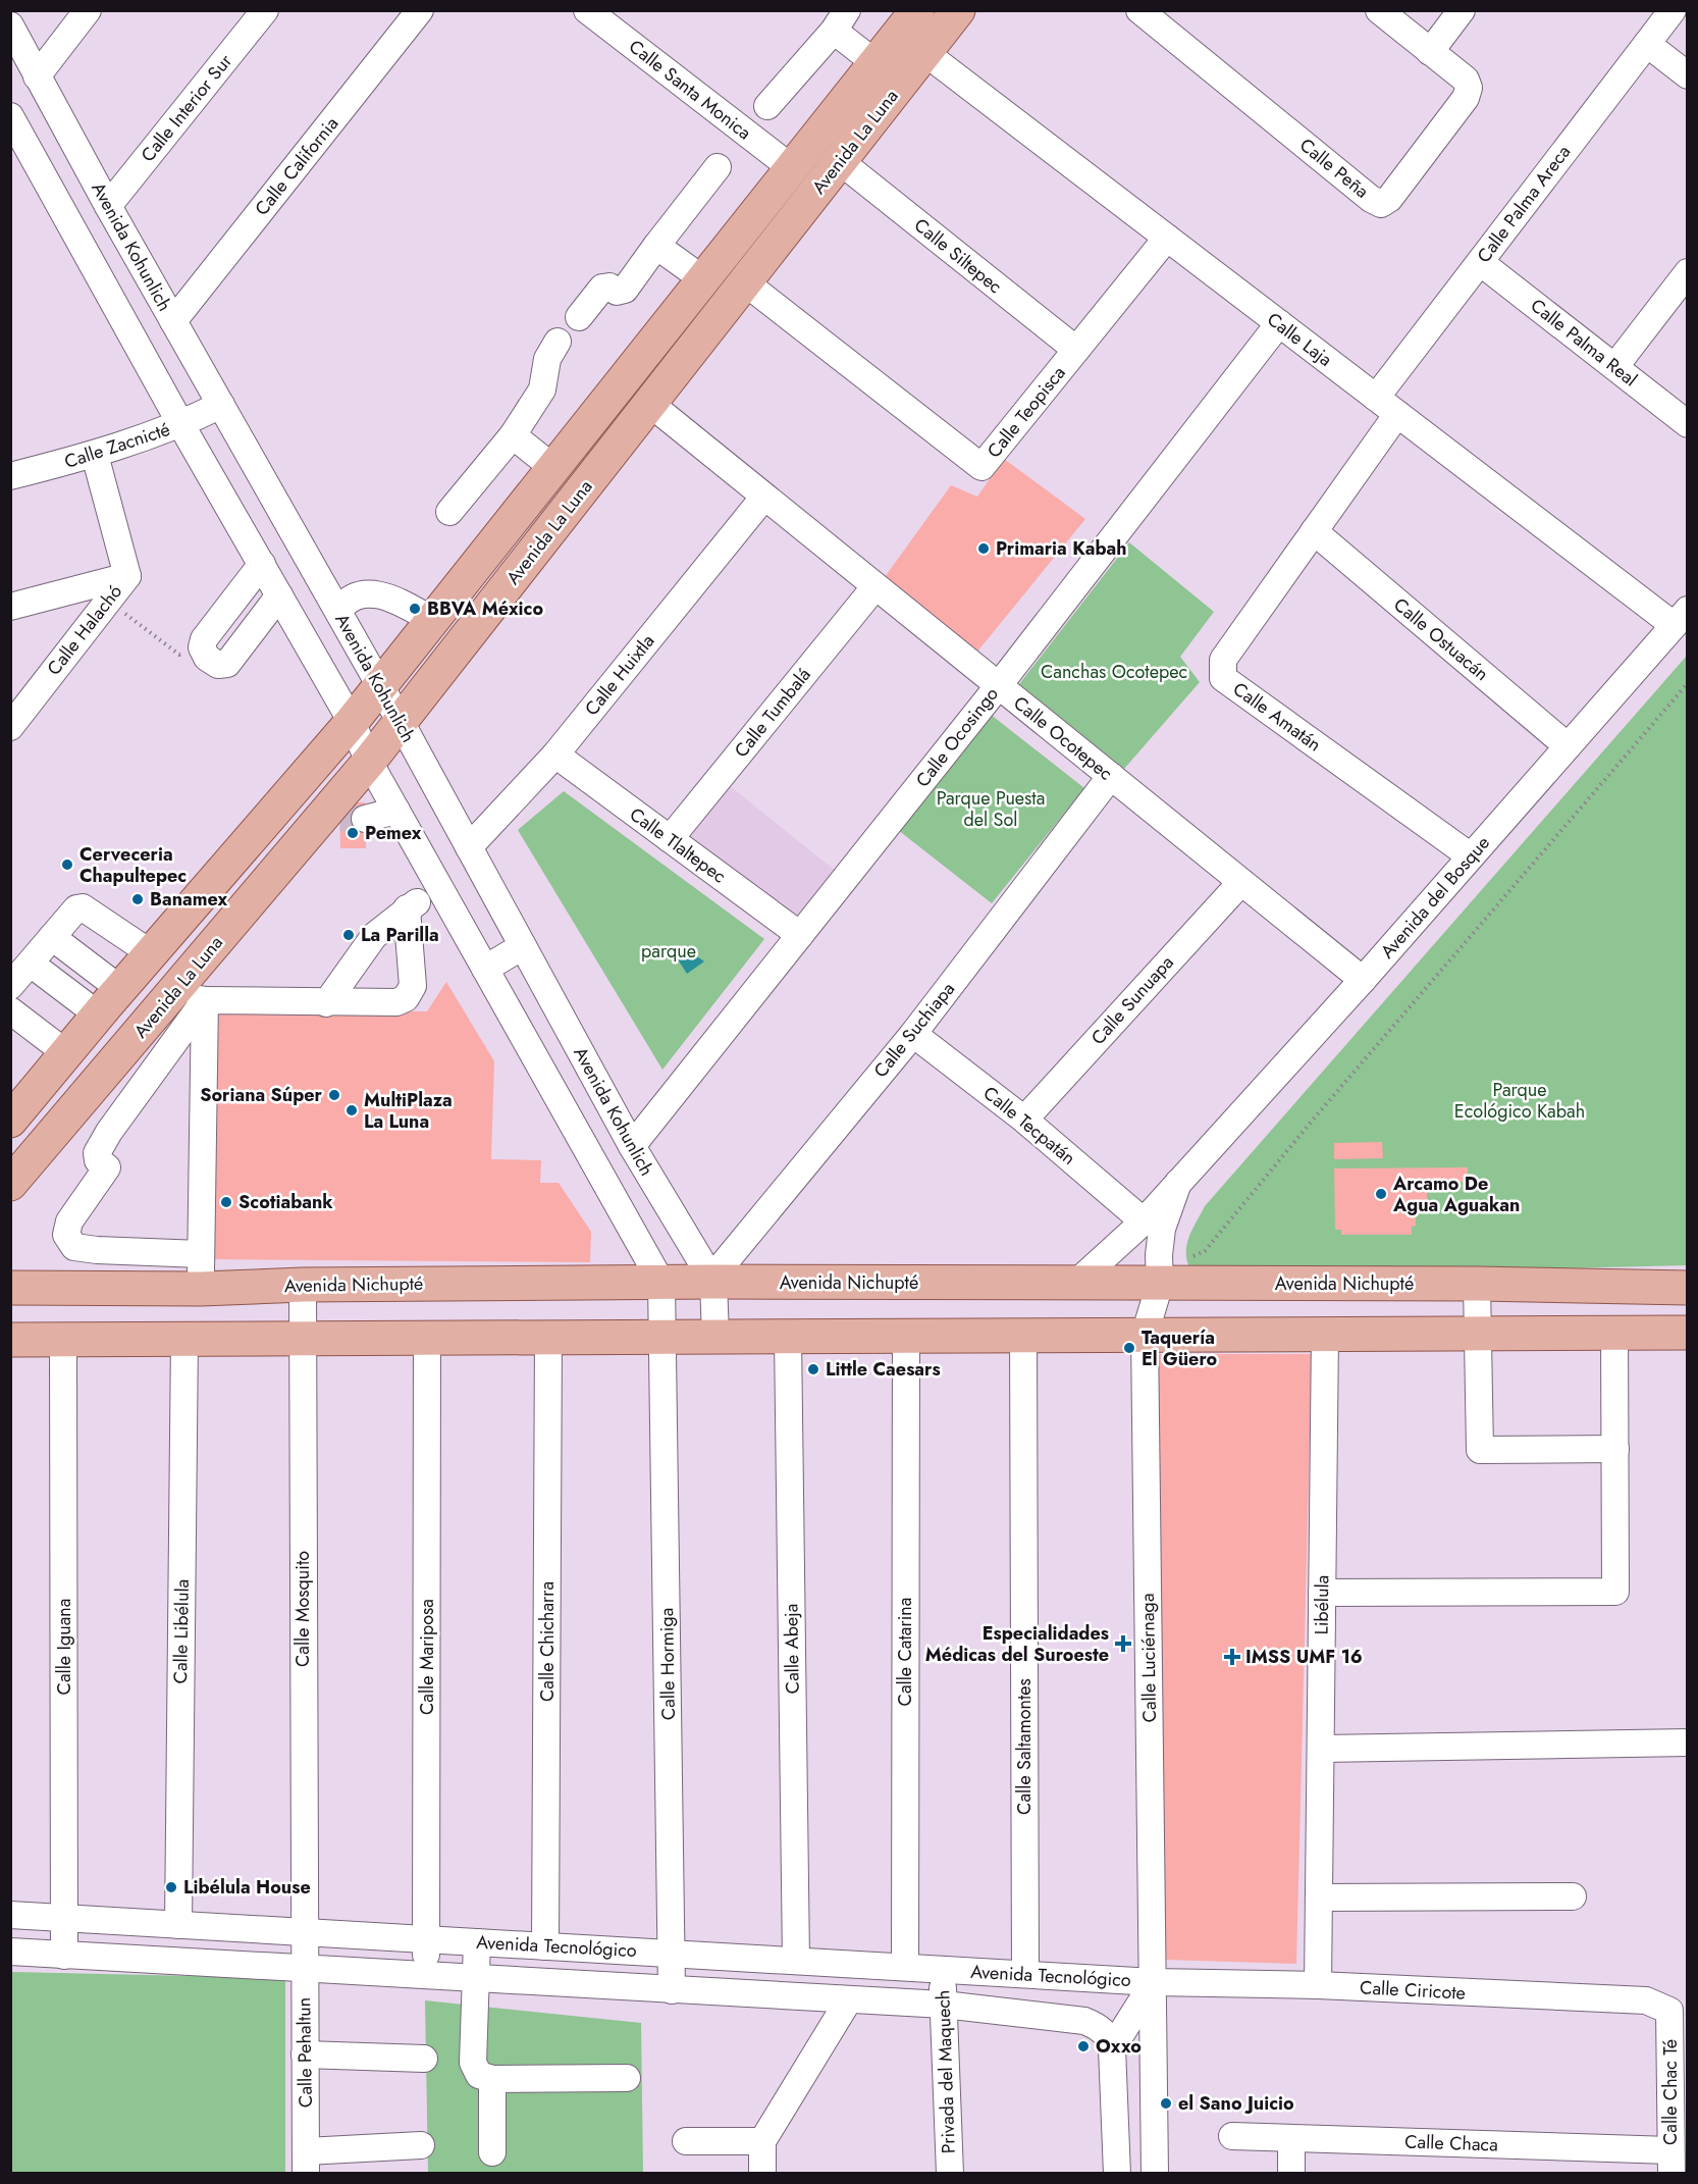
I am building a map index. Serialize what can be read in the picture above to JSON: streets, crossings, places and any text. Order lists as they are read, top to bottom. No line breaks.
{"streets":{"main road":["Avenida La Luna","Avenida Nichupté"],"street":["Calle Santa Monica","Calle Interior Sur","Calle California","Calle Peña","Calle Palma Areca","Avenida Kohunlich","Calle Siltepec","Calle Laja","Calle Palma Real","Calle Teopisca","Calle Zacnicté","Calle Halachó","Calle Ostuacán","Calle Huixtla","Calle Tumbalá","Calle Amatán","Calle Ocosingo","Calle Ocotepec","Calle Tlaltepec","Avenida del Bosque","Calle Sunuapa","Calle Suchiapa","Calle Tecpatán","Libélula","Calle Mosquito","Calle Libélula","Calle Chicharra","Calle Iguana","Calle Abeja","Calle Catarina","Calle Mariposa","Calle Luciérnaga","Calle Hormiga","Calle Saltamontes","Avenida Tecnológico","Calle Ciricote","Calle Pehaltun","Privada del Maquech","Calle Chac Té","Calle Chaca"]},"crossings":[["Calle Santa Monica","Avenida La Luna"],["Calle Interior Sur","Avenida Kohunlich"],["Avenida La Luna","Avenida Kohunlich"],["Avenida La Luna","Calle Siltepec"],["Avenida La Luna","Calle Laja"],["Avenida La Luna","Calle Teopisca"],["Avenida La Luna","Calle Ocotepec"],["Calle California","Avenida Kohunlich"],["Calle Palma Areca","Calle Laja"],["Calle Palma Areca","Calle Palma Real"],["Avenida Kohunlich","Calle Zacnicté"],["Avenida Kohunlich","Calle Huixtla"],["Avenida Kohunlich","Calle Ocosingo"],["Avenida Kohunlich","Calle Suchiapa"],["Avenida Kohunlich","Avenida Nichupté"],["Calle Siltepec","Calle Teopisca"],["Calle Laja","Calle Teopisca"],["Calle Laja","Calle Amatán"],["Calle Laja","Calle Ocosingo"],["Calle Laja","Avenida del Bosque"],["Calle Zacnicté","Calle Halachó"],["Calle Ostuacán","Calle Amatán"],["Calle Ostuacán","Avenida del Bosque"],["Calle Huixtla","Calle Ocotepec"],["Calle Huixtla","Calle Tlaltepec"],["Calle Tumbalá","Calle Ocotepec"],["Calle Tumbalá","Calle Tlaltepec"],["Calle Amatán","Avenida del Bosque"],["Calle Ocosingo","Calle Ocotepec"],["Calle Ocosingo","Calle Tlaltepec"],["Calle Ocotepec","Avenida del Bosque"],["Calle Ocotepec","Calle Sunuapa"],["Calle Ocotepec","Calle Suchiapa"],["Avenida del Bosque","Calle Tecpatán"],["Avenida del Bosque","Avenida Nichupté"],["Avenida del Bosque","Calle Luciérnaga"],["Calle Sunuapa","Calle Tecpatán"],["Calle Suchiapa","Calle Tecpatán"],["Calle Suchiapa","Avenida Nichupté"],["Avenida Nichupté","Calle Mosquito"],["Libélula","Calle Ciricote"],["Calle Mosquito","Avenida Tecnológico"],["Calle Mosquito","Calle Pehaltun"],["Calle Libélula","Avenida Tecnológico"],["Calle Chicharra","Avenida Tecnológico"],["Calle Iguana","Avenida Tecnológico"],["Calle Abeja","Avenida Tecnológico"],["Calle Catarina","Avenida Tecnológico"],["Calle Mariposa","Avenida Tecnológico"],["Calle Luciérnaga","Avenida Tecnológico"],["Calle Luciérnaga","Calle Ciricote"],["Calle Hormiga","Avenida Tecnológico"],["Calle Saltamontes","Avenida Tecnológico"],["Avenida Tecnológico","Calle Ciricote"],["Avenida Tecnológico","Calle Pehaltun"],["Avenida Tecnológico","Privada del Maquech"],["Calle Ciricote","Calle Chac Té"],["Calle Chac Té","Calle Chaca"]],"parks":["Canchas Ocotepec","Parque Puesta del Sol","parque","Parque Ecológico Kabah"],"places":{"other":["Primaria Kabah","BBVA México","Pemex","Cerveceria Chapultepec","Banamex","La Parilla","Soriana Súper","MultiPlaza La Luna","Arcamo De Agua Aguakan","Scotiabank","Taquería El Güero","Little Caesars","Libélula House","Oxxo","el Sano Juicio"],"health":["Especialidades Médicas del Suroeste","IMSS UMF 16"]}}
